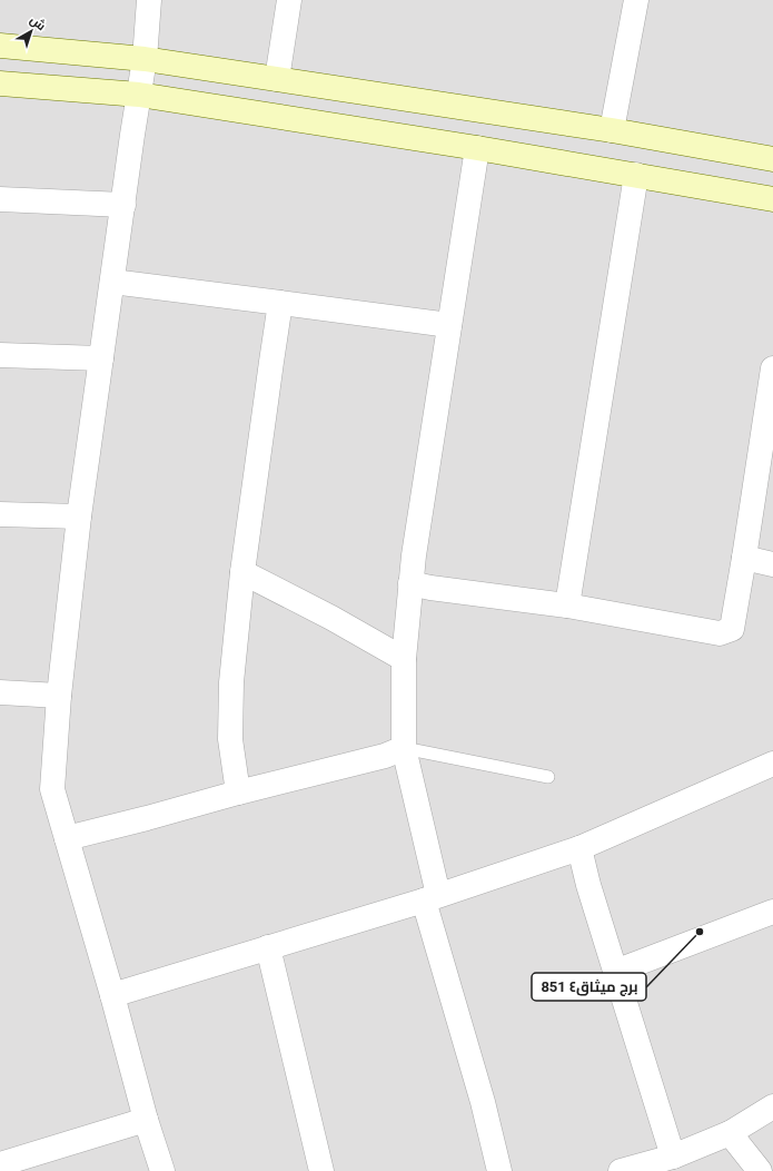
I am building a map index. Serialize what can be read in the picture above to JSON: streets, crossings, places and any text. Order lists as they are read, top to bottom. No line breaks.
{"places":["برج ميثاق٤ 851"],"north":"top right"}
